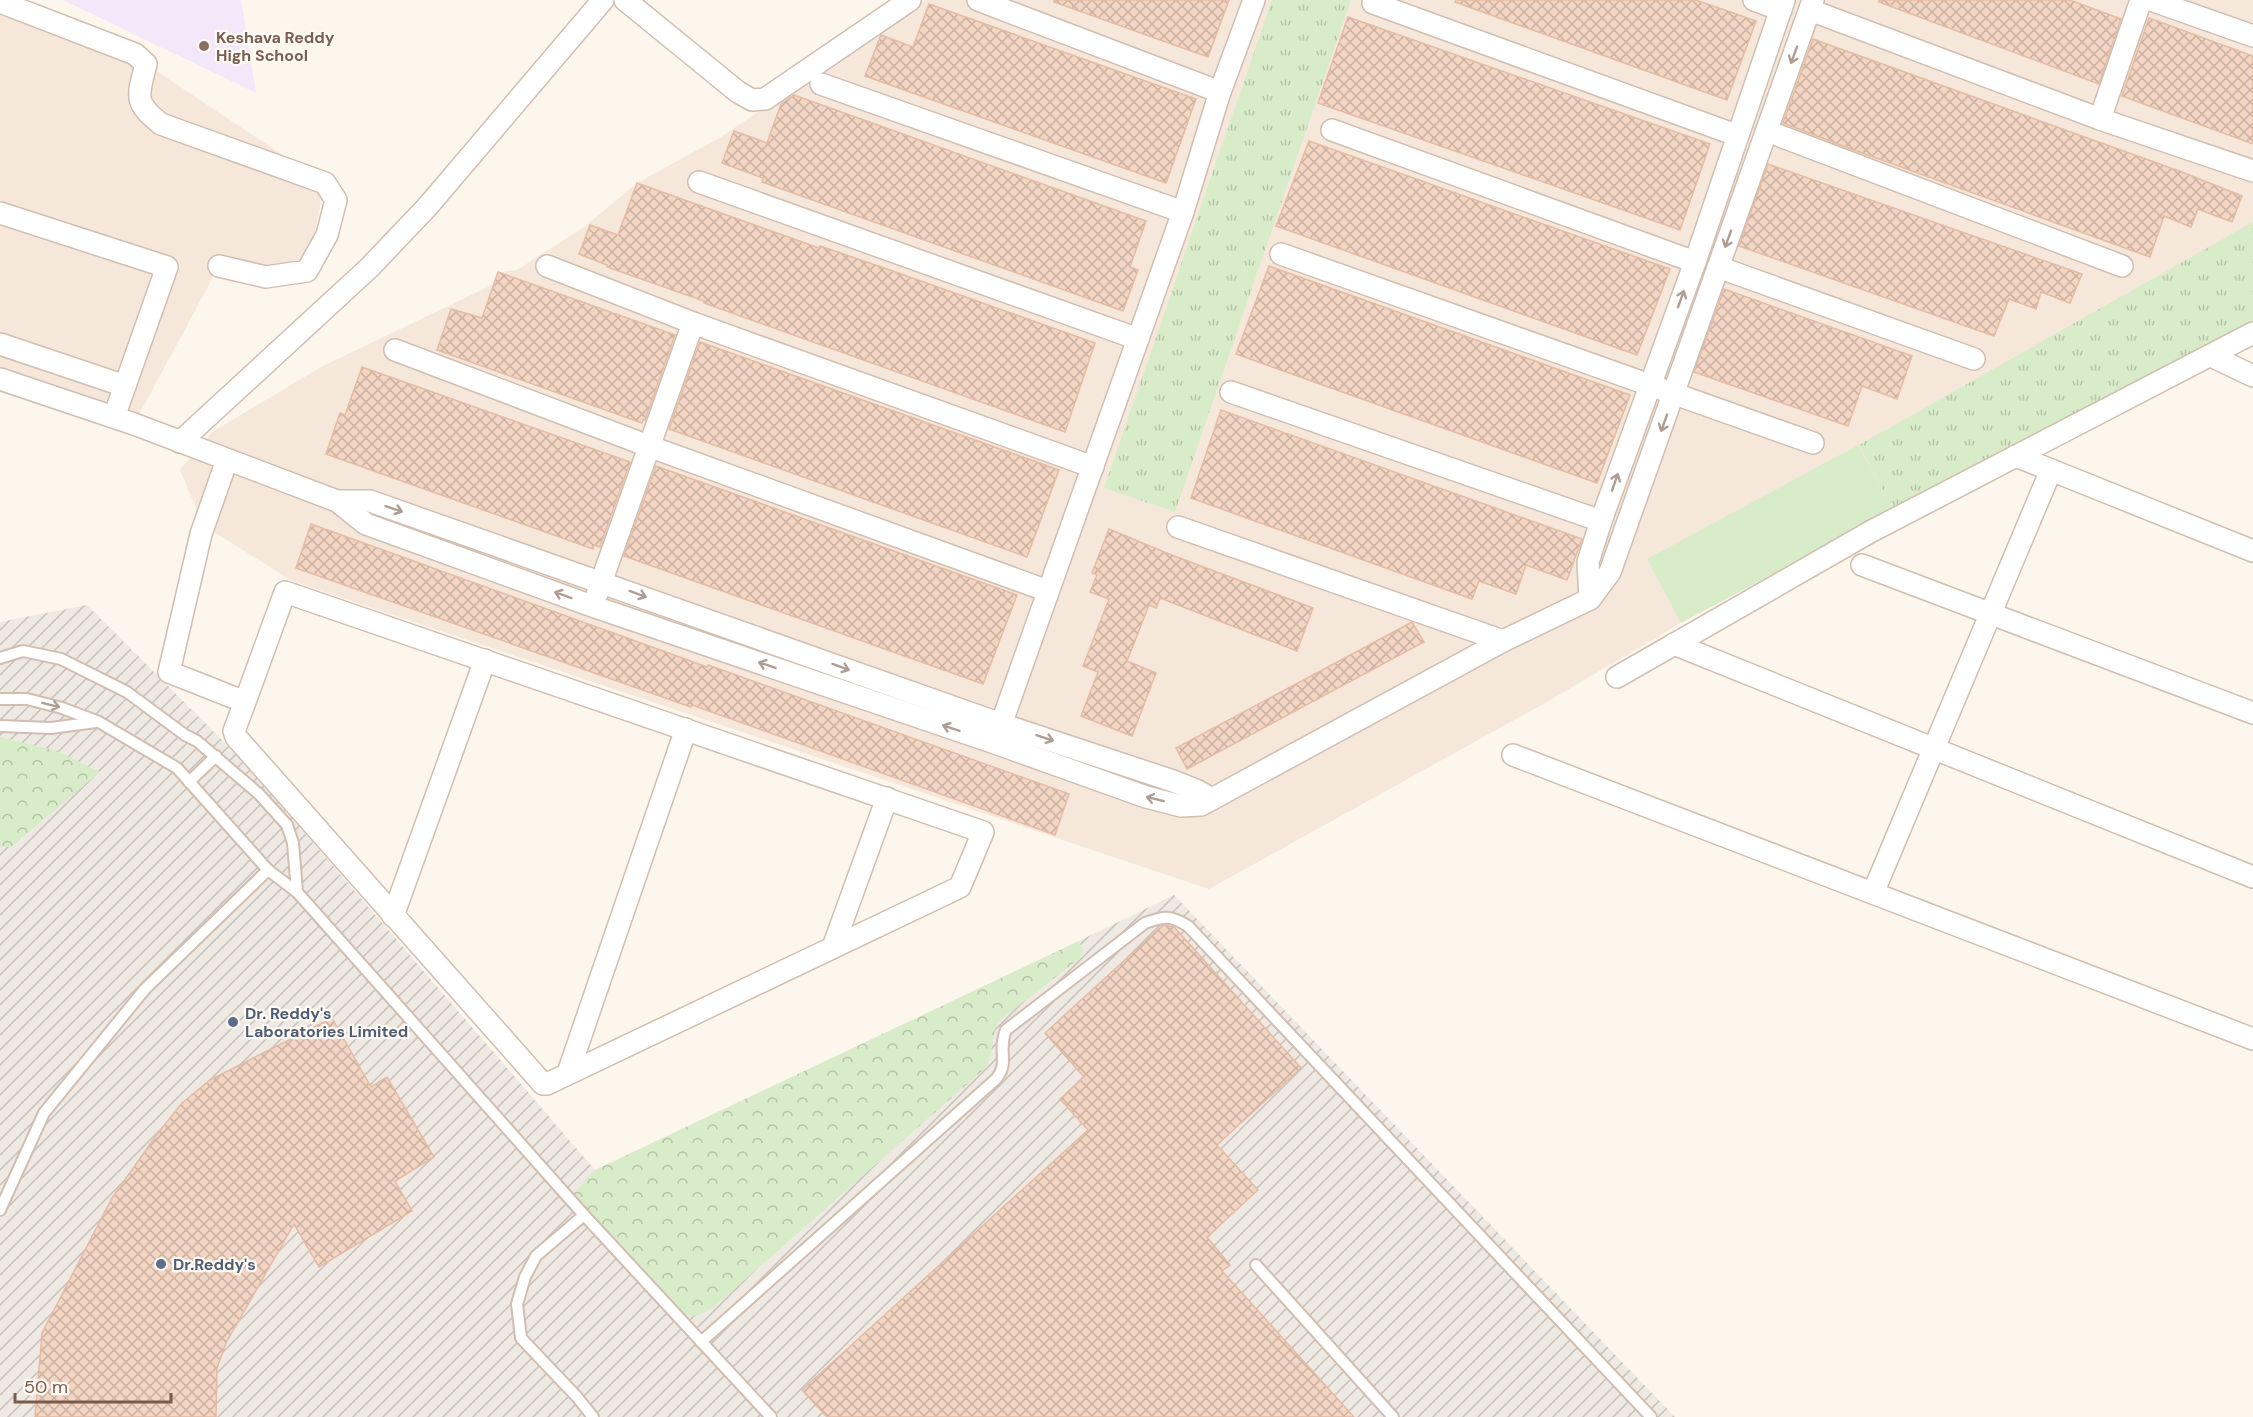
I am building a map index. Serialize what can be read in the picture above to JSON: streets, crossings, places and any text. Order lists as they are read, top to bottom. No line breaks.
{"places":["Keshava Reddy High School","Dr. Reddy's Laboratories Limited","Dr.Reddy's"],"scale_bar":"50 m"}
